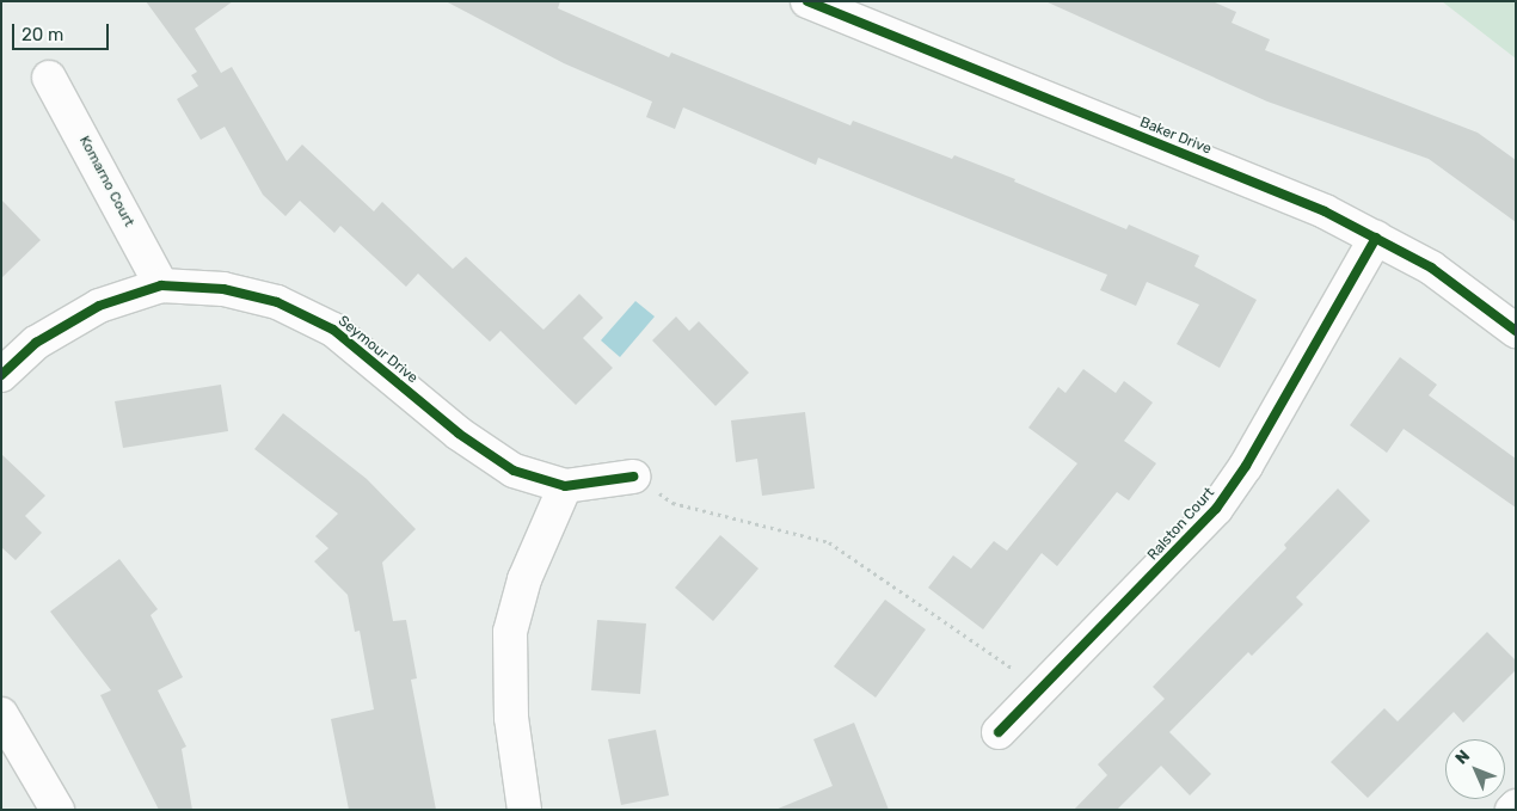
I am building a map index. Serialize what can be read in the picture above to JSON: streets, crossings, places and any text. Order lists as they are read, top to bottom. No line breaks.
{"streets":{"street":["Baker Drive","Komarno Court","Seymour Drive","Ralston Court"]},"crossings":[["Baker Drive","Ralston Court"],["Komarno Court","Seymour Drive"]],"scale_bar":"20 m","north":"top left"}
